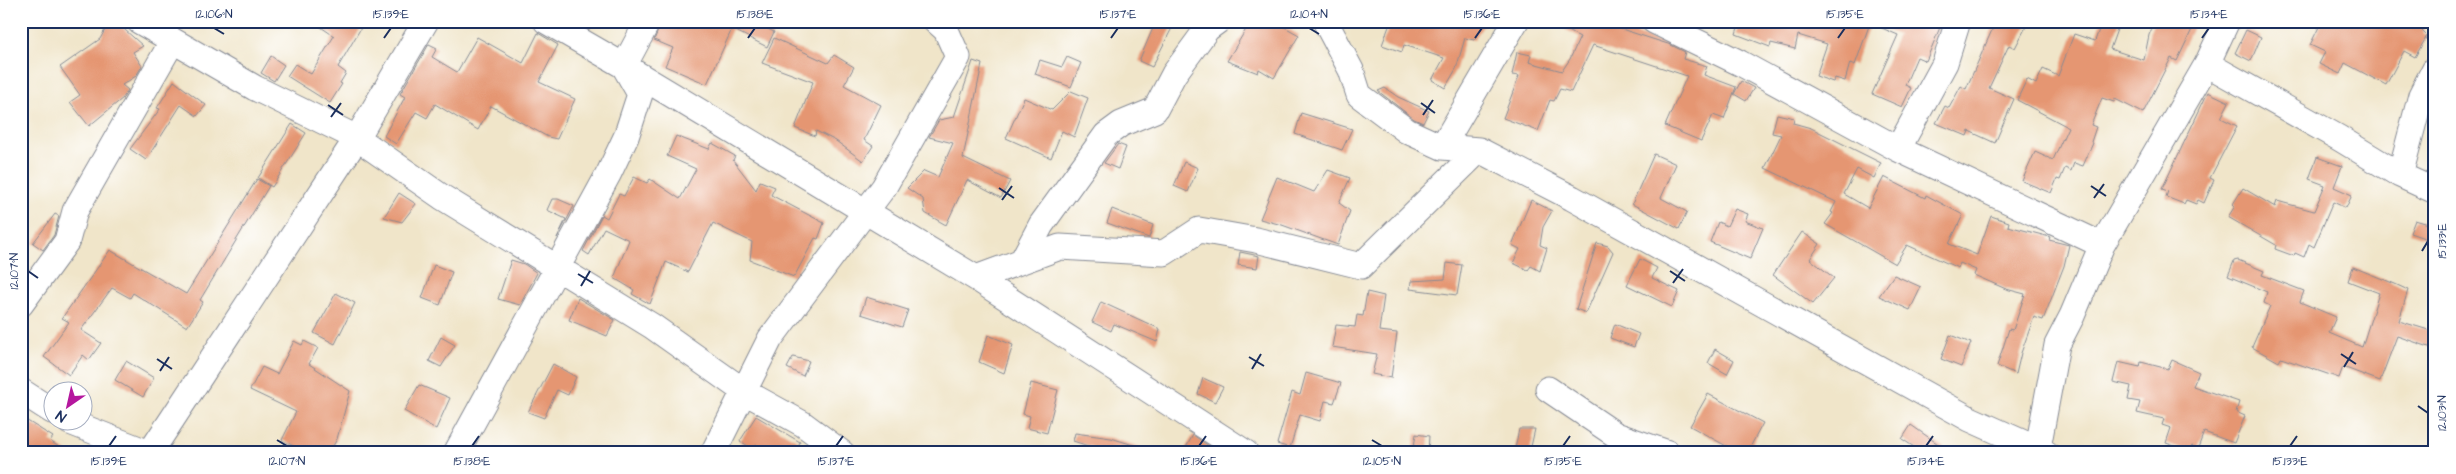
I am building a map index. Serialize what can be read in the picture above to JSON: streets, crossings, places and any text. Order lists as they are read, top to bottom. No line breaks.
{"north":"bottom left","coordinates":["12.106°N","15.139°E","15.138°E","15.137°E","12.104°N","15.136°E","15.135°E","15.134°E","15.133°E","12.107°N","12.103°N","12.105°N"]}
